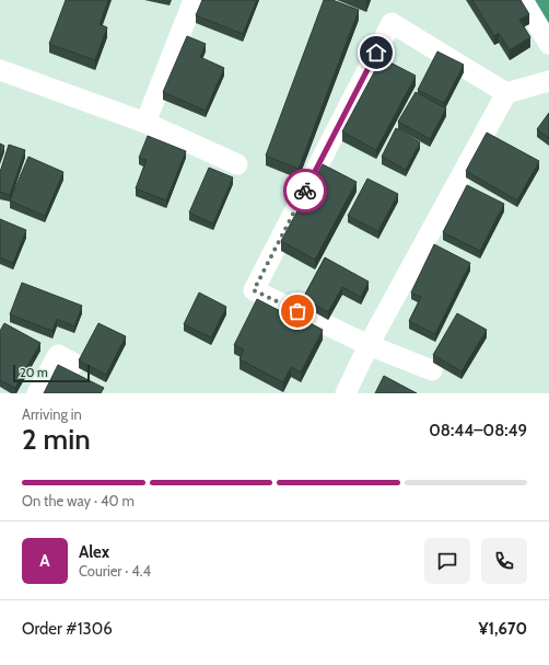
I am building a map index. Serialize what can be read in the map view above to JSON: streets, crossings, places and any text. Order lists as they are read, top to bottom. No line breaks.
{"scale_bar":"20 m","page":{"scale":"20 m","heading":["2 min","Arriving in","08:44–08:49"],"panel":["Alex","Courier · 4.4","Order #1306","¥1,670"],"bar":"On the way · 40 m","round":"A"}}
